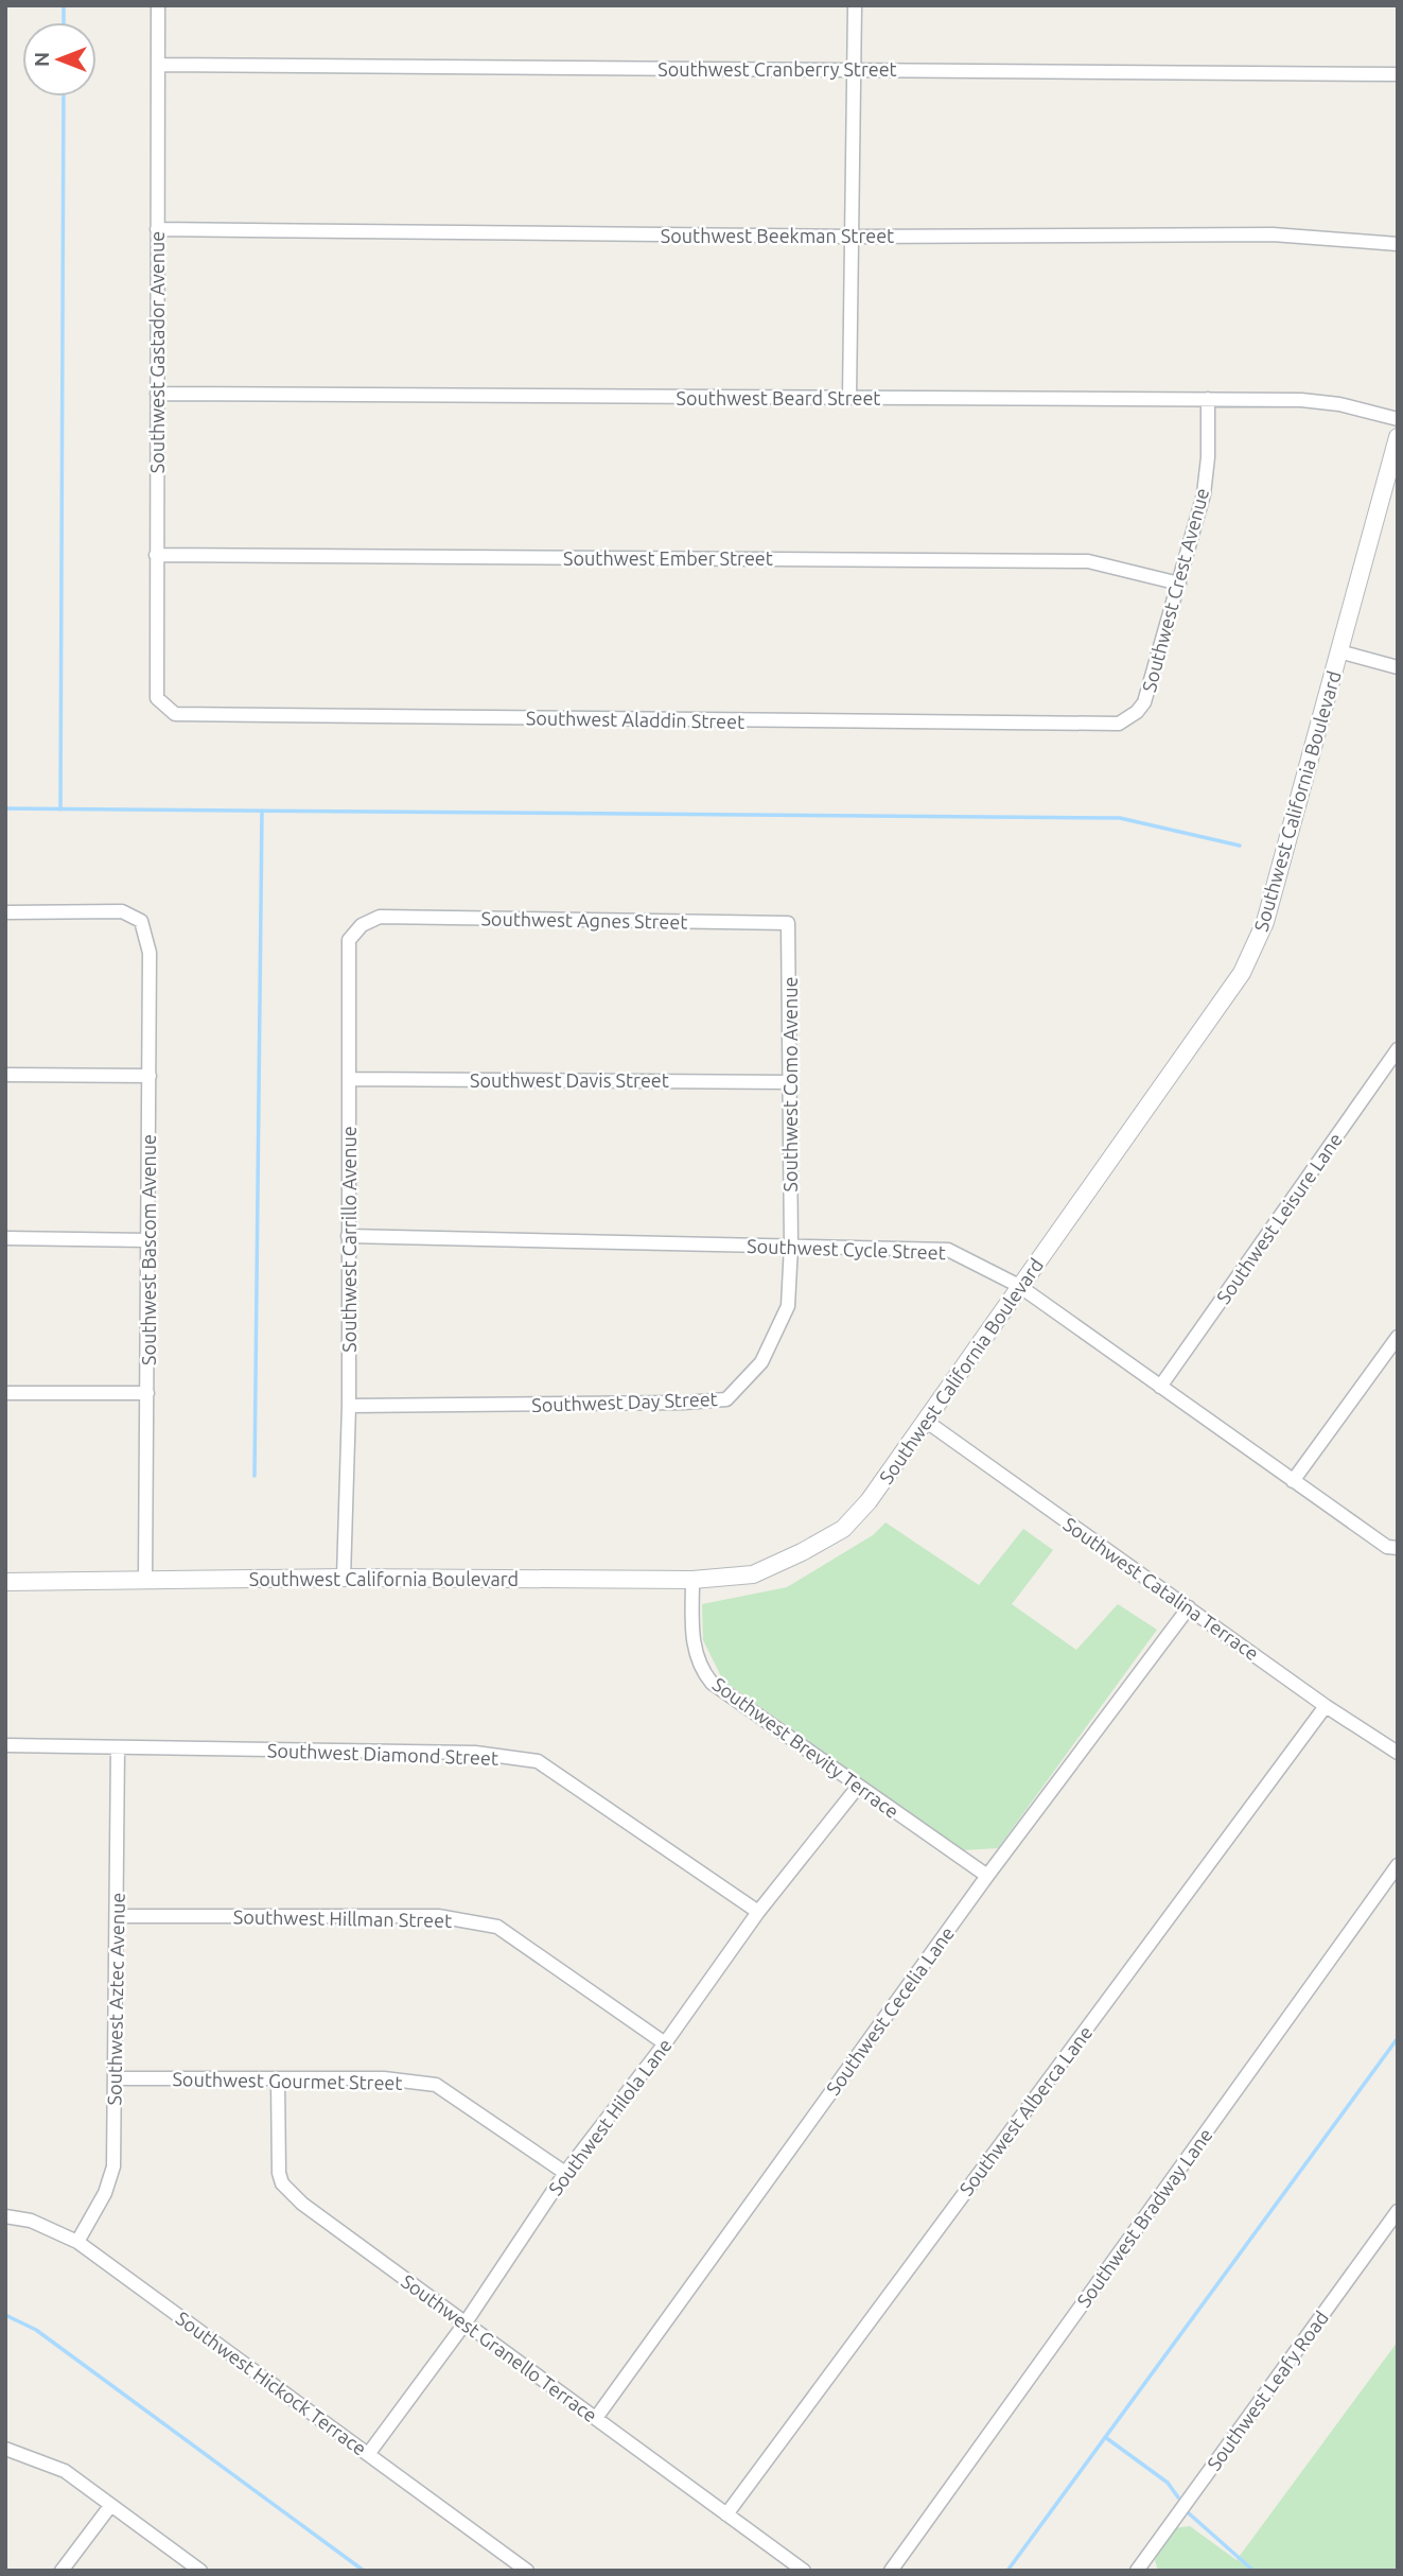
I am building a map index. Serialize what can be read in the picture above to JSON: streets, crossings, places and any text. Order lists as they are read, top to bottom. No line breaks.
{"streets":{"street":["Southwest Cranberry Street","Southwest Beekman Street","Southwest Gastador Avenue","Southwest Beard Street","Southwest Ember Street","Southwest Crest Avenue","Southwest Aladdin Street","Southwest California Boulevard","Southwest Agnes Street","Southwest Davis Street","Southwest Como Avenue","Southwest Leisure Lane","Southwest Carrillo Avenue","Southwest Cycle Street","Southwest Bascom Avenue","Southwest Day Street","Southwest Catalina Terrace","Southwest Brevity Terrace","Southwest Diamond Street","Southwest Hillman Street","Southwest Aztec Avenue","Southwest Cecelia Lane","Southwest Gourmet Street","Southwest Alberca Lane","Southwest Hilola Lane","Southwest Bradway Lane","Southwest Granello Terrace","Southwest Hickock Terrace","Southwest Leafy Road"]},"crossings":[["Southwest Cranberry Street","Southwest Gastador Avenue"],["Southwest Beekman Street","Southwest Gastador Avenue"],["Southwest Gastador Avenue","Southwest Beard Street"],["Southwest Gastador Avenue","Southwest Ember Street"],["Southwest Gastador Avenue","Southwest Aladdin Street"],["Southwest Beard Street","Southwest Crest Avenue"],["Southwest Ember Street","Southwest Crest Avenue"],["Southwest Crest Avenue","Southwest Aladdin Street"],["Southwest California Boulevard","Southwest Carrillo Avenue"],["Southwest California Boulevard","Southwest Cycle Street"],["Southwest California Boulevard","Southwest Bascom Avenue"],["Southwest California Boulevard","Southwest Catalina Terrace"],["Southwest California Boulevard","Southwest Brevity Terrace"],["Southwest Agnes Street","Southwest Como Avenue"],["Southwest Agnes Street","Southwest Carrillo Avenue"],["Southwest Davis Street","Southwest Como Avenue"],["Southwest Davis Street","Southwest Carrillo Avenue"],["Southwest Como Avenue","Southwest Cycle Street"],["Southwest Como Avenue","Southwest Day Street"],["Southwest Leisure Lane","Southwest Cycle Street"],["Southwest Carrillo Avenue","Southwest Cycle Street"],["Southwest Carrillo Avenue","Southwest Day Street"],["Southwest Cycle Street","Southwest Day Street"],["Southwest Catalina Terrace","Southwest Cecelia Lane"],["Southwest Catalina Terrace","Southwest Alberca Lane"],["Southwest Brevity Terrace","Southwest Cecelia Lane"],["Southwest Brevity Terrace","Southwest Hilola Lane"],["Southwest Diamond Street","Southwest Aztec Avenue"],["Southwest Diamond Street","Southwest Hilola Lane"],["Southwest Hillman Street","Southwest Aztec Avenue"],["Southwest Hillman Street","Southwest Hilola Lane"],["Southwest Aztec Avenue","Southwest Gourmet Street"],["Southwest Aztec Avenue","Southwest Hickock Terrace"],["Southwest Cecelia Lane","Southwest Granello Terrace"],["Southwest Gourmet Street","Southwest Hilola Lane"],["Southwest Gourmet Street","Southwest Granello Terrace"],["Southwest Alberca Lane","Southwest Granello Terrace"],["Southwest Hilola Lane","Southwest Granello Terrace"],["Southwest Hilola Lane","Southwest Hickock Terrace"]],"north":"left"}
